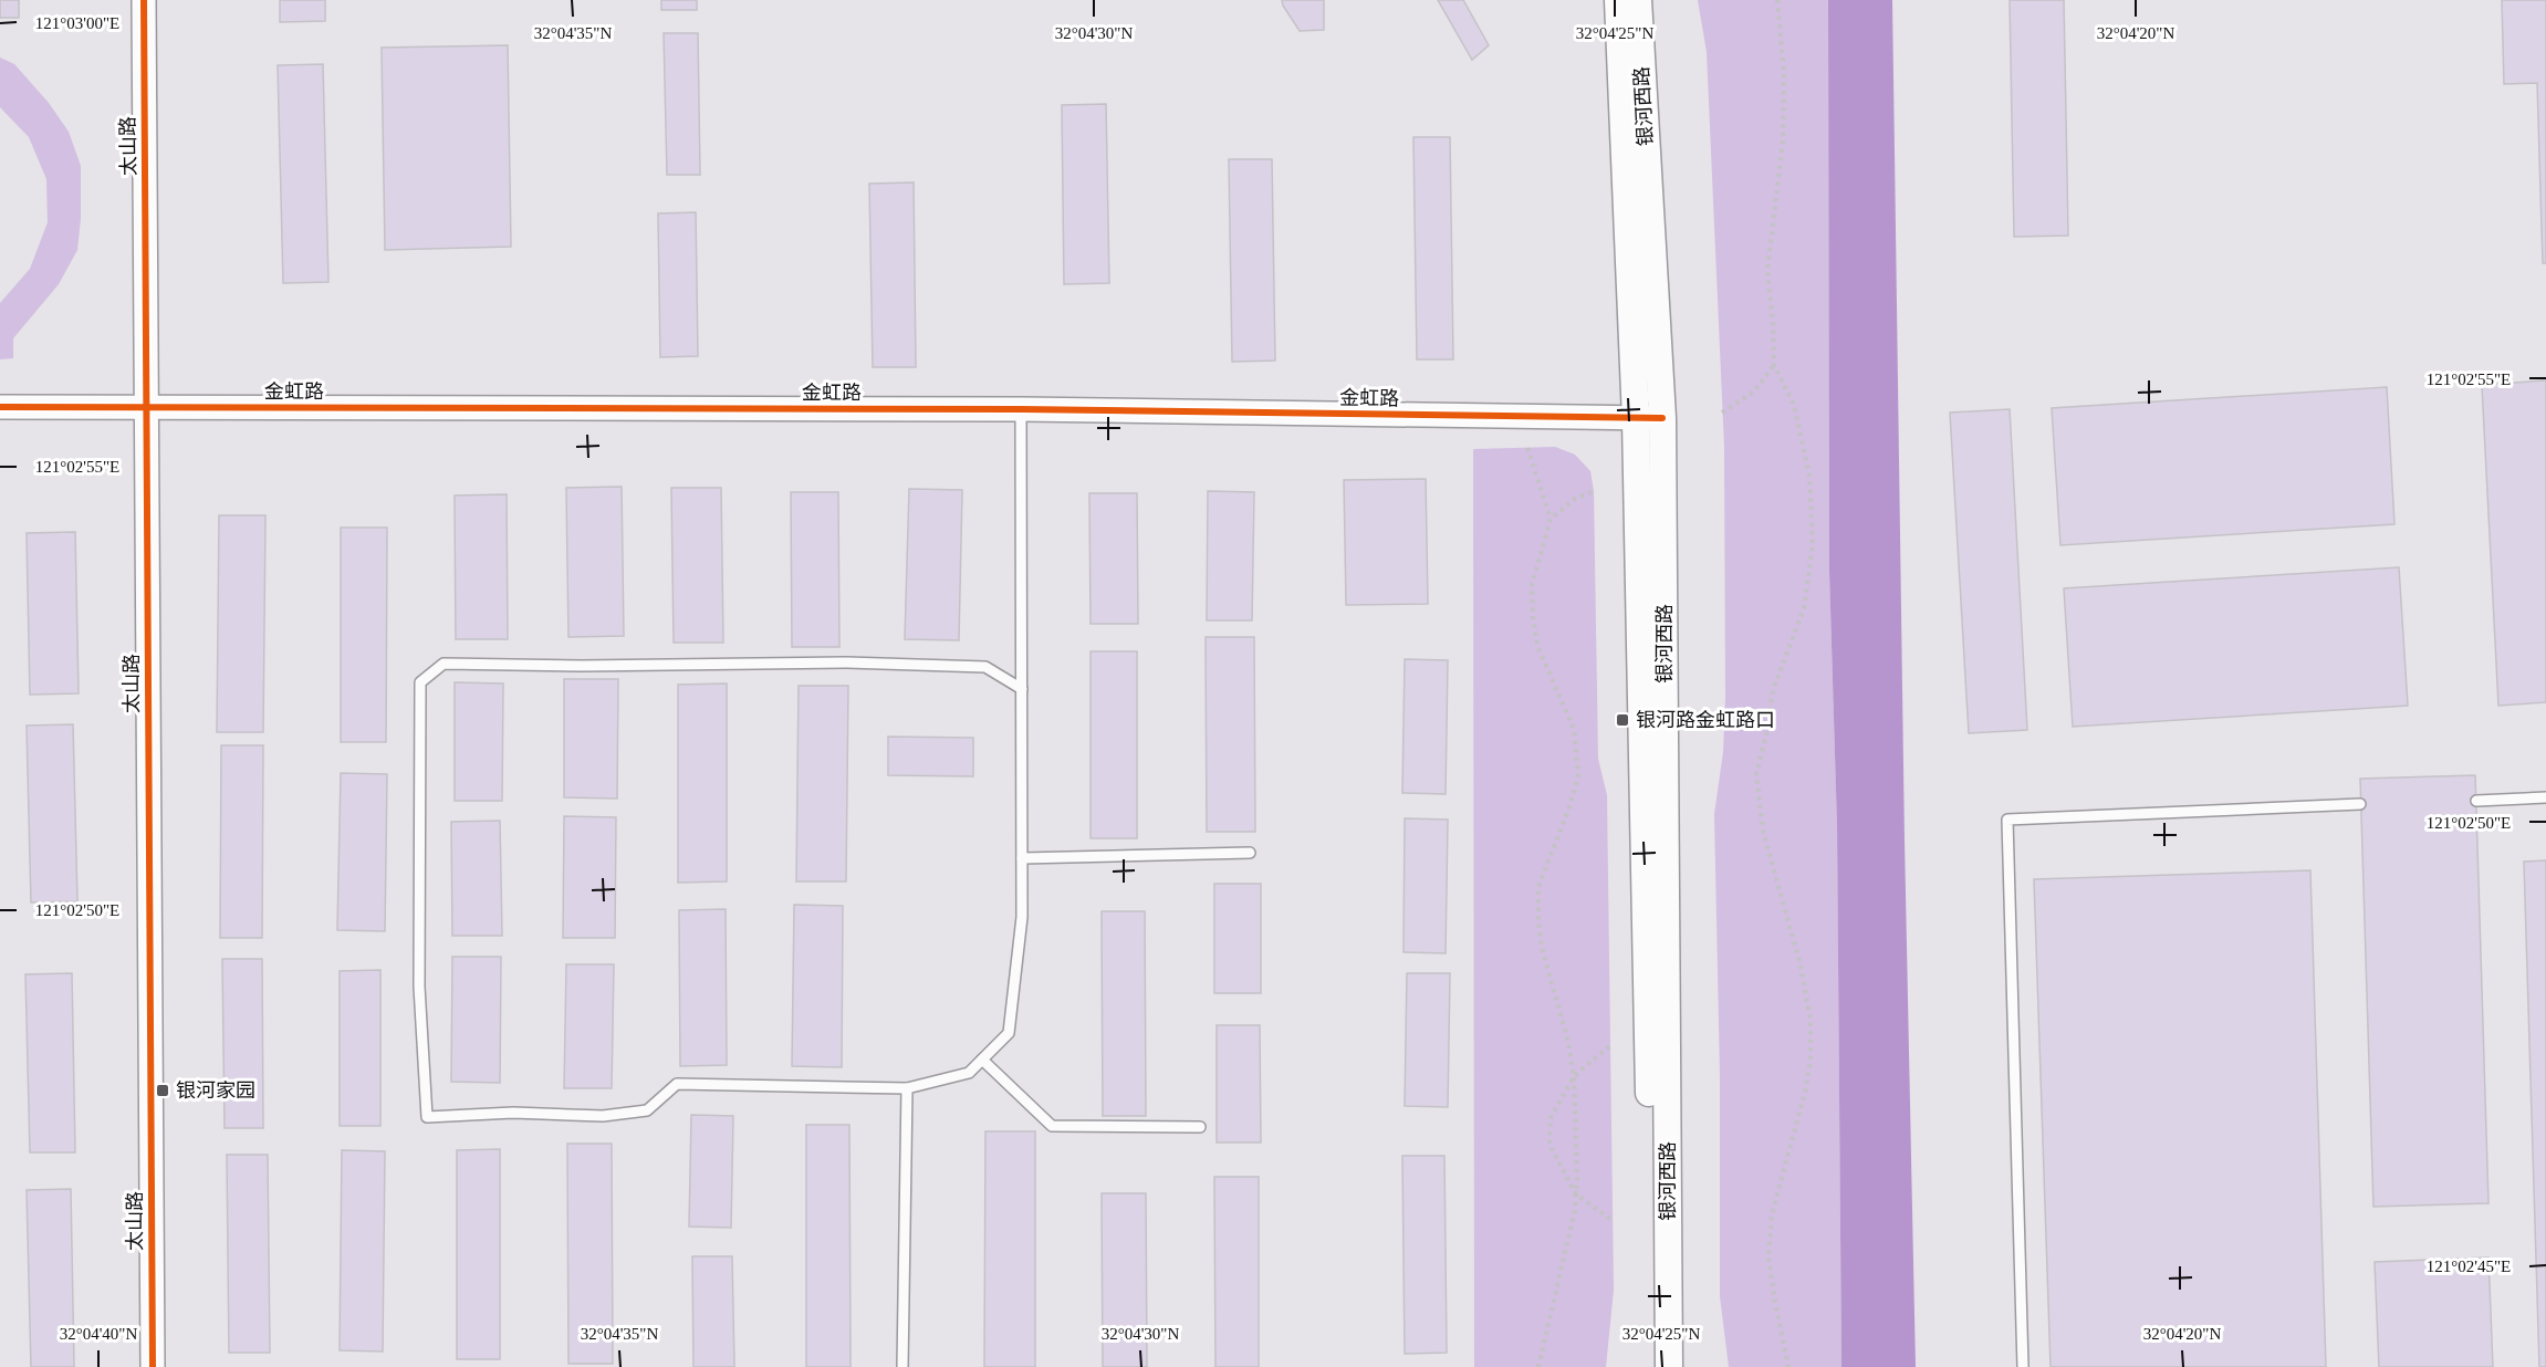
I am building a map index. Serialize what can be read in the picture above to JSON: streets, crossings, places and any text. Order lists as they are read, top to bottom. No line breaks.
{"streets":{"main road":["银河西路"],"street":["太山路","金虹路"]},"crossings":[["银河西路","金虹路"],["太山路","金虹路"]],"places":{"transit":["银河路金虹路口","银河家园"]},"coordinates":["121°03'00\"E","32°04'35\"N","32°04'30\"N","32°04'25\"N","32°04'20\"N","121°02'55\"E","121°02'50\"E","121°02'45\"E","32°04'40\"N"]}
